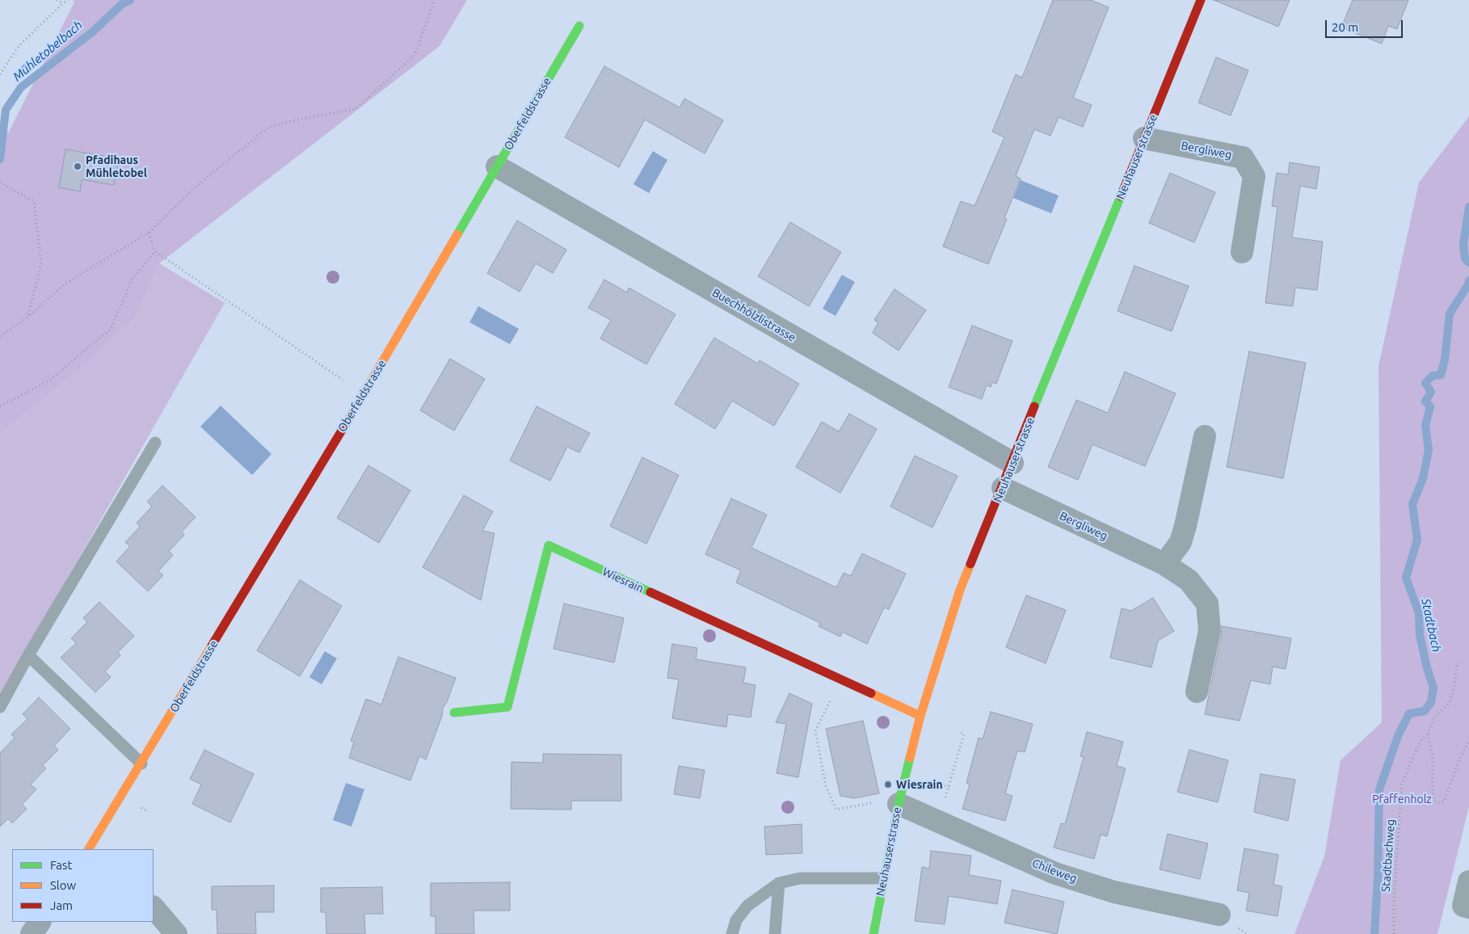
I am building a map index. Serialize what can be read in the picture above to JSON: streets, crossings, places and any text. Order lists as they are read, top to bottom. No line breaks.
{"streets":{"street":["Oberfeldstrasse","Bergliweg","Neuhauserstrasse","Buechhölzlistrasse","Wiesrain","Chileweg"],"path":["Stadtbachweg"]},"crossings":[["Oberfeldstrasse","Buechhölzlistrasse"],["Bergliweg","Neuhauserstrasse"],["Neuhauserstrasse","Buechhölzlistrasse"],["Neuhauserstrasse","Wiesrain"],["Neuhauserstrasse","Chileweg"]],"water":["Mühletobelbach","Stadtbach"],"parks":["Pfaffenholz"],"places":["Pfadihaus Mühletobel","Wiesrain"],"legend":["Fast","Slow","Jam"],"scale_bar":"20 m"}
